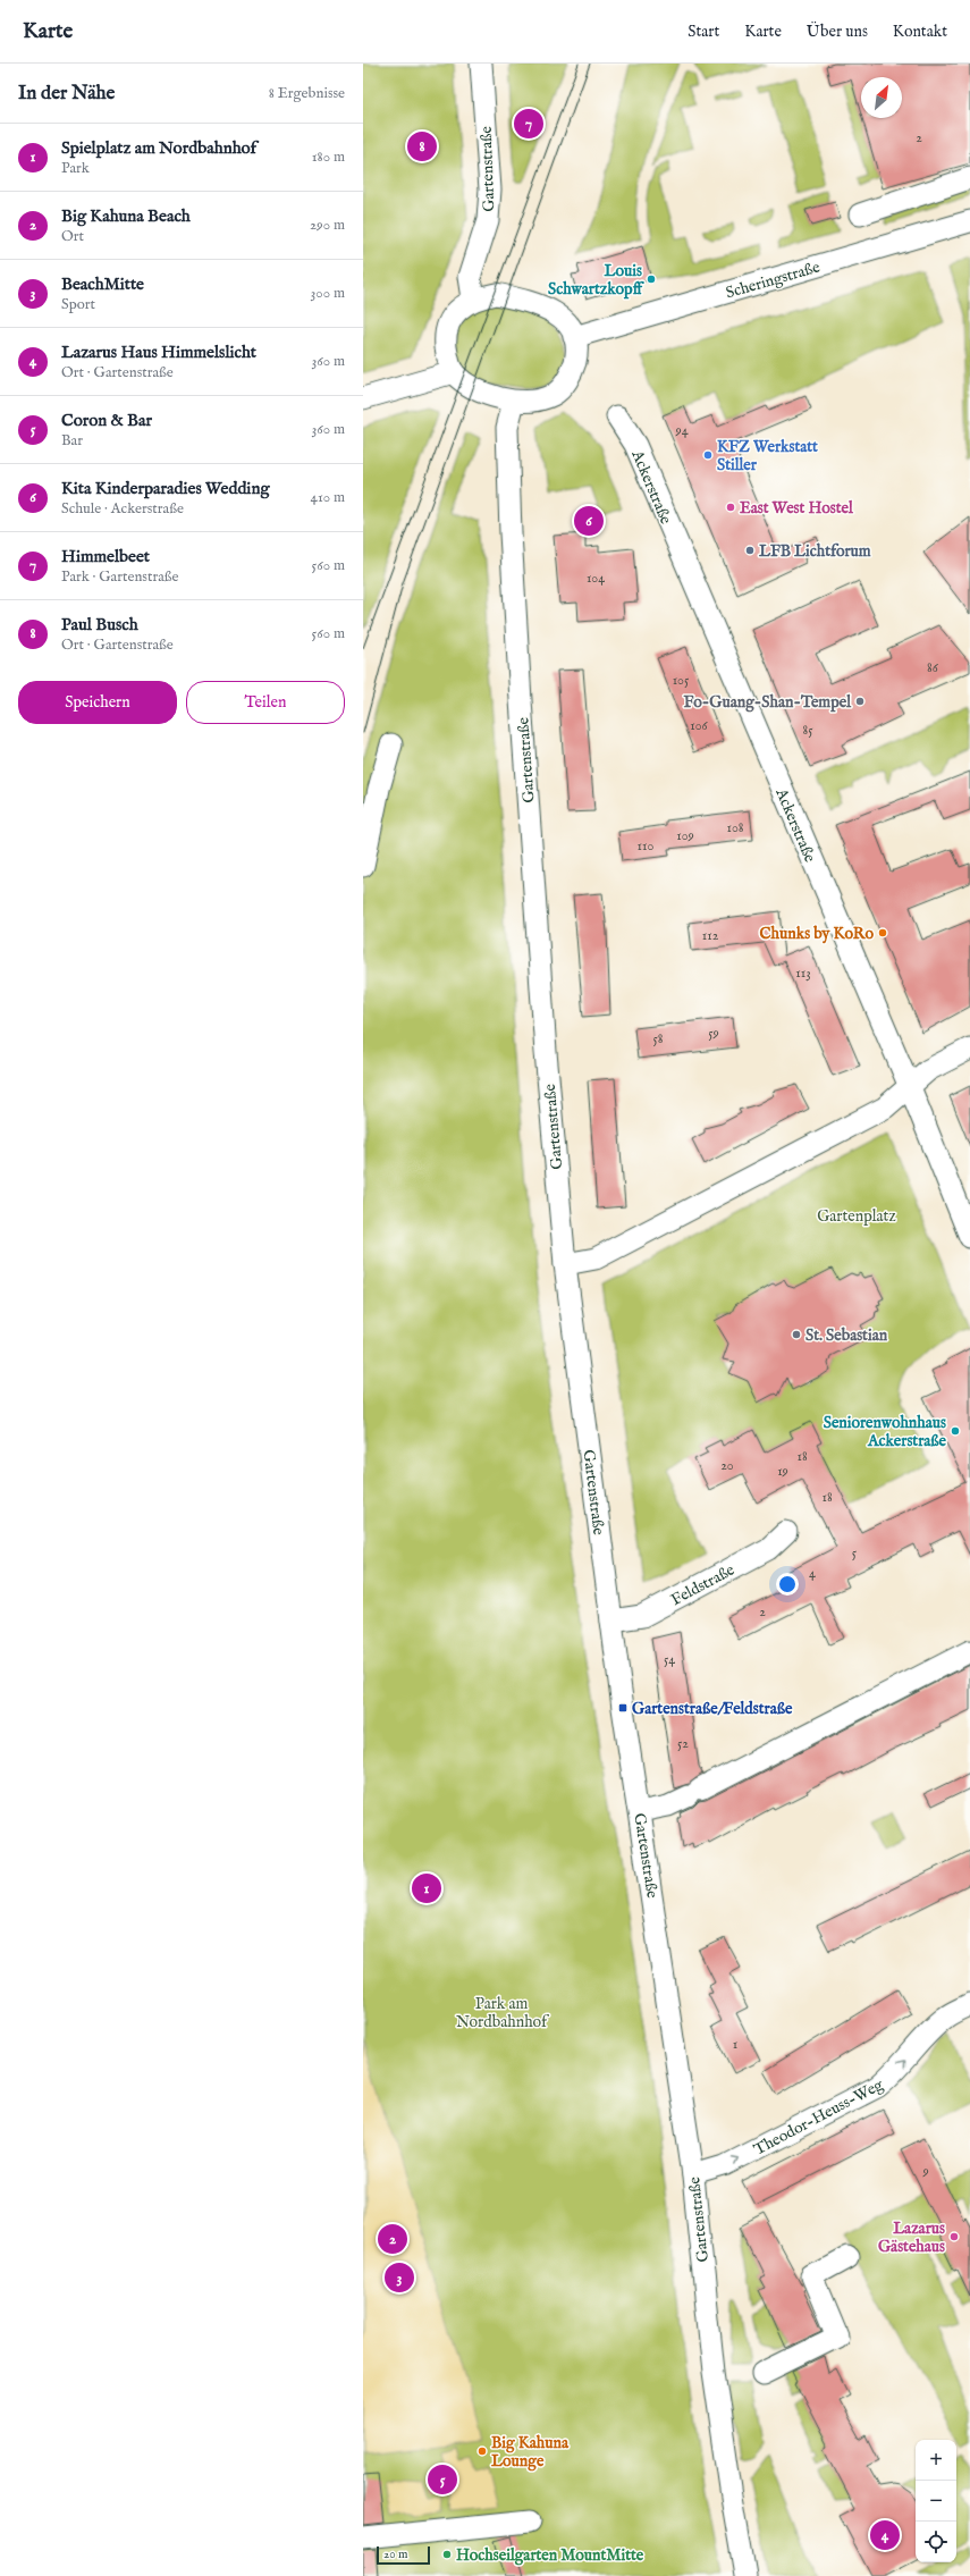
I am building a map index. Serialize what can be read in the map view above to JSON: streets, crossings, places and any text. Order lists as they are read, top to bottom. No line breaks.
{"streets":{"street":["Gartenstraße","Scheringstraße","Ackerstraße","Feldstraße","Theodor-Heuss-Weg"]},"crossings":[["Gartenstraße","Scheringstraße"],["Gartenstraße","Feldstraße"],["Gartenstraße","Theodor-Heuss-Weg"]],"one_way":["Theodor-Heuss-Weg"],"parks":["Gartenplatz","Park am Nordbahnhof"],"places":{"other":["Louis Schwartzkopff","KFZ Werkstatt Stiller","East West Hostel","LFB Lichtforum","Fo-Guang-Shan-Tempel","Chunks by KoRo","St. Sebastian","Seniorenwohnhaus Ackerstraße","Lazarus Gästehaus","Big Kahuna Lounge","Hochseilgarten MountMitte"],"transit":["Gartenstraße/Feldstraße"]},"house_numbers":["2","94","104","86","105","106","85","108","109","110","112","113","59","58","18","20","19","18","5","4","2","54","52","1","9"],"scale_bar":"20 m","north":"top right","page":{"header":"Karte","nav":["Start","Karte","Über uns","Kontakt"],"heading":["In der Nähe","8 Ergebnisse"],"pins":["7","8","6","1","2","3","5","4"],"list":[{"mark":"1","name":"Spielplatz am Nordbahnhof","note":"Park","value":"180 m"},{"mark":"2","name":"Big Kahuna Beach","note":"Ort","value":"290 m"},{"mark":"3","name":"BeachMitte","note":"Sport","value":"300 m"},{"mark":"4","name":"Lazarus Haus Himmelslicht","note":"Ort · Gartenstraße","value":"360 m"},{"mark":"5","name":"Coron & Bar","note":"Bar","value":"360 m"},{"mark":"6","name":"Kita Kinderparadies Wedding","note":"Schule · Ackerstraße","value":"410 m"},{"mark":"7","name":"Himmelbeet","note":"Park · Gartenstraße","value":"560 m"},{"mark":"8","name":"Paul Busch","note":"Ort · Gartenstraße","value":"560 m"}],"buttons":["Speichern","Teilen"],"map_buttons":["+","−"],"scale":"20 m"}}
